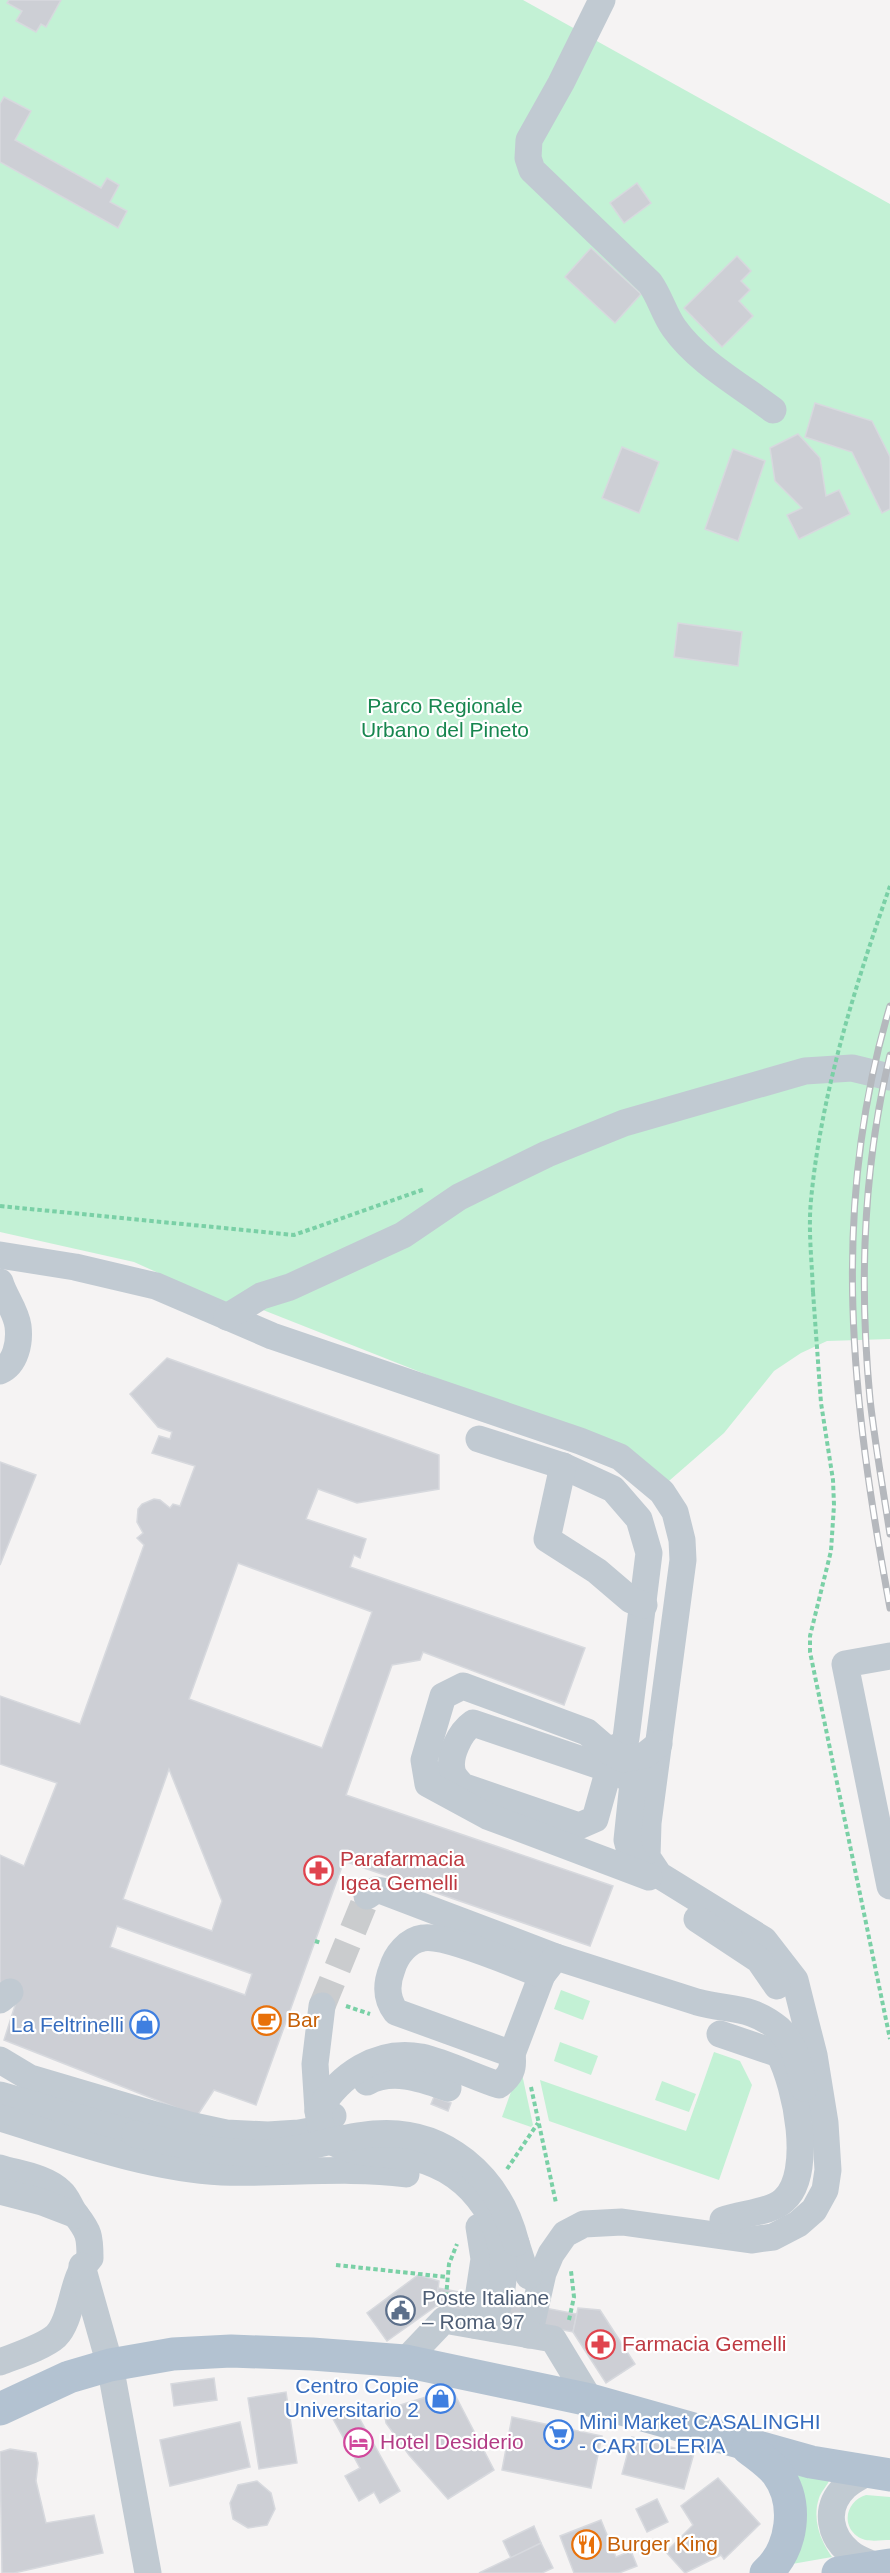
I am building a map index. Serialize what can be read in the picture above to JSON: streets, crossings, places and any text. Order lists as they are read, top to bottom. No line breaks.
{"parks":["Parco Regionale Urbano del Pineto"],"places":{"pharmacy":["Parafarmacia Igea Gemelli","Farmacia Gemelli"],"cafe":["Bar"],"shop":["La Feltrinelli","Centro Copie Universitario 2"],"public building":["Poste Italiane – Roma 97"],"supermarket":["Mini Market CASALINGHI - CARTOLERIA"],"hotel":["Hotel Desiderio"],"restaurant":["Burger King"]}}
